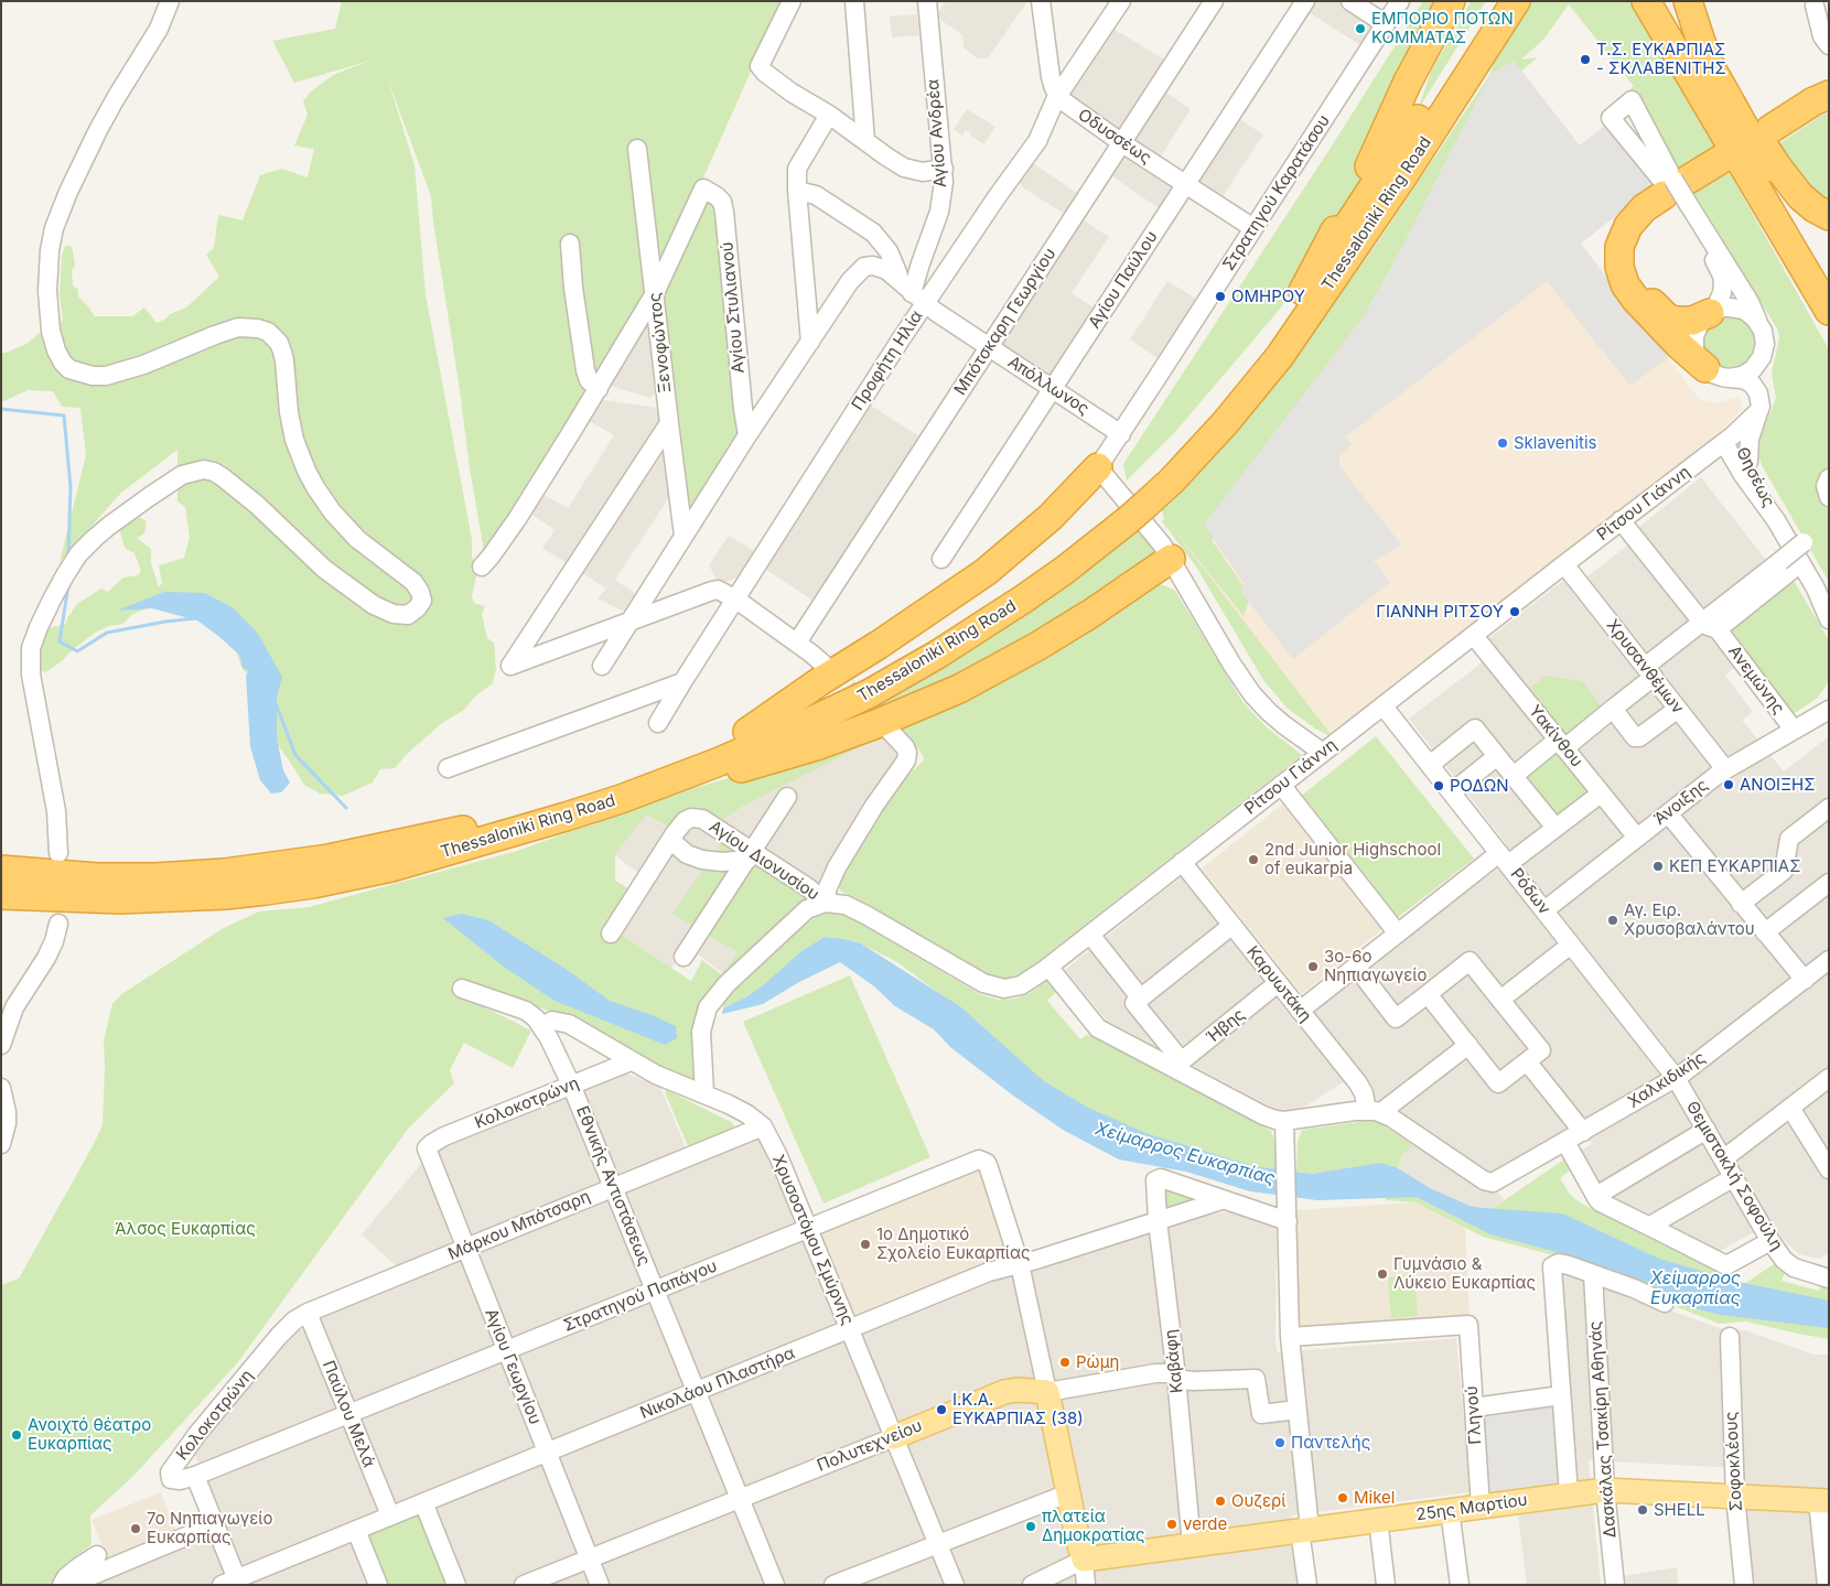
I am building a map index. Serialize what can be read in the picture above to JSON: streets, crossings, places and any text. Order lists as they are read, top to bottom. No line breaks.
{"streets":{"highway":["Thessaloniki Ring Road"],"main road":["Πολυτεχνείου","25ης Μαρτίου"],"street":["Αγίου Ανδρέα","Οδυσσέως","Στρατηγού Καρατάσου","Αγίου Παύλου","Αγίου Στυλιανού","Μπότσκαρη Γεωργίου","Ξενοφώντος","Προφήτη Ηλία","Απόλλωνος","Θησέως","Ρίτσου Γιάννη","Χρυσανθέμων","Ανεμώνης","Υακίνθου","Άνοιξης","Αγίου Διονυσίου","Ρόδων","Καρυωτάκη","Ήβης","Χαλκιδικής","Κολοκοτρώνη","Θεμιστοκλή Σοφούλη","Εθνικής Αντιστάσεως","Μάρκου Μπότσαρη","Χρυσοστόμου Σμύρνης","Στρατηγού Παπάγου","Καβάφη","Αγίου Γεωργίου","Νικολάου Πλαστήρα","Παύλου Μελά","Γληνού","Δασκάλας Τσακίρη Αθηνάς","Σοφοκλέους"]},"crossings":[["Αγίου Ανδρέα","Προφήτη Ηλία"],["Αγίου Ανδρέα","Απόλλωνος"],["Οδυσσέως","Στρατηγού Καρατάσου"],["Οδυσσέως","Αγίου Παύλου"],["Οδυσσέως","Μπότσκαρη Γεωργίου"],["Οδυσσέως","Προφήτη Ηλία"],["Στρατηγού Καρατάσου","Απόλλωνος"],["Αγίου Παύλου","Απόλλωνος"],["Αγίου Στυλιανού","Ξενοφώντος"],["Μπότσκαρη Γεωργίου","Απόλλωνος"],["Προφήτη Ηλία","Απόλλωνος"],["Θησέως","Ρίτσου Γιάννη"],["Ρίτσου Γιάννη","Χρυσανθέμων"],["Ρίτσου Γιάννη","Ανεμώνης"],["Ρίτσου Γιάννη","Υακίνθου"],["Ρίτσου Γιάννη","Αγίου Διονυσίου"],["Ρίτσου Γιάννη","Ρόδων"],["Ρίτσου Γιάννη","Καρυωτάκη"],["Χρυσανθέμων","Άνοιξης"],["Ανεμώνης","Άνοιξης"],["Υακίνθου","Άνοιξης"],["Άνοιξης","Ρόδων"],["Ρόδων","Χαλκιδικής"],["Ρόδων","Θεμιστοκλή Σοφούλη"],["Καρυωτάκη","Ήβης"],["Καρυωτάκη","Χαλκιδικής"],["Χαλκιδικής","Θεμιστοκλή Σοφούλη"],["Κολοκοτρώνη","Εθνικής Αντιστάσεως"],["Κολοκοτρώνη","Μάρκου Μπότσαρη"],["Κολοκοτρώνη","Χρυσοστόμου Σμύρνης"],["Κολοκοτρώνη","Στρατηγού Παπάγου"],["Κολοκοτρώνη","Αγίου Γεωργίου"],["Κολοκοτρώνη","Παύλου Μελά"],["Εθνικής Αντιστάσεως","Μάρκου Μπότσαρη"],["Εθνικής Αντιστάσεως","Χρυσοστόμου Σμύρνης"],["Εθνικής Αντιστάσεως","Στρατηγού Παπάγου"],["Εθνικής Αντιστάσεως","Νικολάου Πλαστήρα"],["Εθνικής Αντιστάσεως","Πολυτεχνείου"],["Μάρκου Μπότσαρη","Χρυσοστόμου Σμύρνης"],["Μάρκου Μπότσαρη","Αγίου Γεωργίου"],["Μάρκου Μπότσαρη","Παύλου Μελά"],["Χρυσοστόμου Σμύρνης","Στρατηγού Παπάγου"],["Χρυσοστόμου Σμύρνης","Νικολάου Πλαστήρα"],["Χρυσοστόμου Σμύρνης","Πολυτεχνείου"],["Στρατηγού Παπάγου","Αγίου Γεωργίου"],["Στρατηγού Παπάγου","Νικολάου Πλαστήρα"],["Στρατηγού Παπάγου","Παύλου Μελά"],["Καβάφη","Νικολάου Πλαστήρα"],["Καβάφη","Πολυτεχνείου"],["Καβάφη","25ης Μαρτίου"],["Αγίου Γεωργίου","Νικολάου Πλαστήρα"],["Αγίου Γεωργίου","Πολυτεχνείου"],["Νικολάου Πλαστήρα","Παύλου Μελά"],["Γληνού","25ης Μαρτίου"],["Δασκάλας Τσακίρη Αθηνάς","25ης Μαρτίου"],["Σοφοκλέους","25ης Μαρτίου"]],"water":["Χείμαρρος Ευκαρπίας"],"parks":["Άλσος Ευκαρπίας"],"places":["ΕΜΠΟΡΙΟ ΠΟΤΩΝ ΚΟΜΜΑΤΑΣ","Τ.Σ. ΕΥΚΑΡΠΙΑΣ - ΣΚΛΑΒΕΝΙΤΗΣ","ΟΜΗΡΟΥ","Sklavenitis","ΓΙΑΝΝΗ ΡΙΤΣΟΥ","ΑΝΟΙΞΗΣ","ΡΟΔΩΝ","2nd Junior Highschool of eukarpia","ΚΕΠ ΕΥΚΑΡΠΙΑΣ","Αγ. Ειρ. Χρυσοβαλάντου","3ο-6ο Νηπιαγωγείο","1ο Δημοτικό Σχολείο Ευκαρπίας","Γυμνάσιο & Λύκειο Ευκαρπίας","Ρώμη","Ι.Κ.Α. ΕΥΚΑΡΠΙΑΣ (38)","Ανοιχτό θέατρο Ευκαρπίας","Παντελής","Mikel","Ουζερί","SHELL","verde","πλατεία Δημοκρατίας","7ο Νηπιαγωγείο Ευκαρπίας"]}
